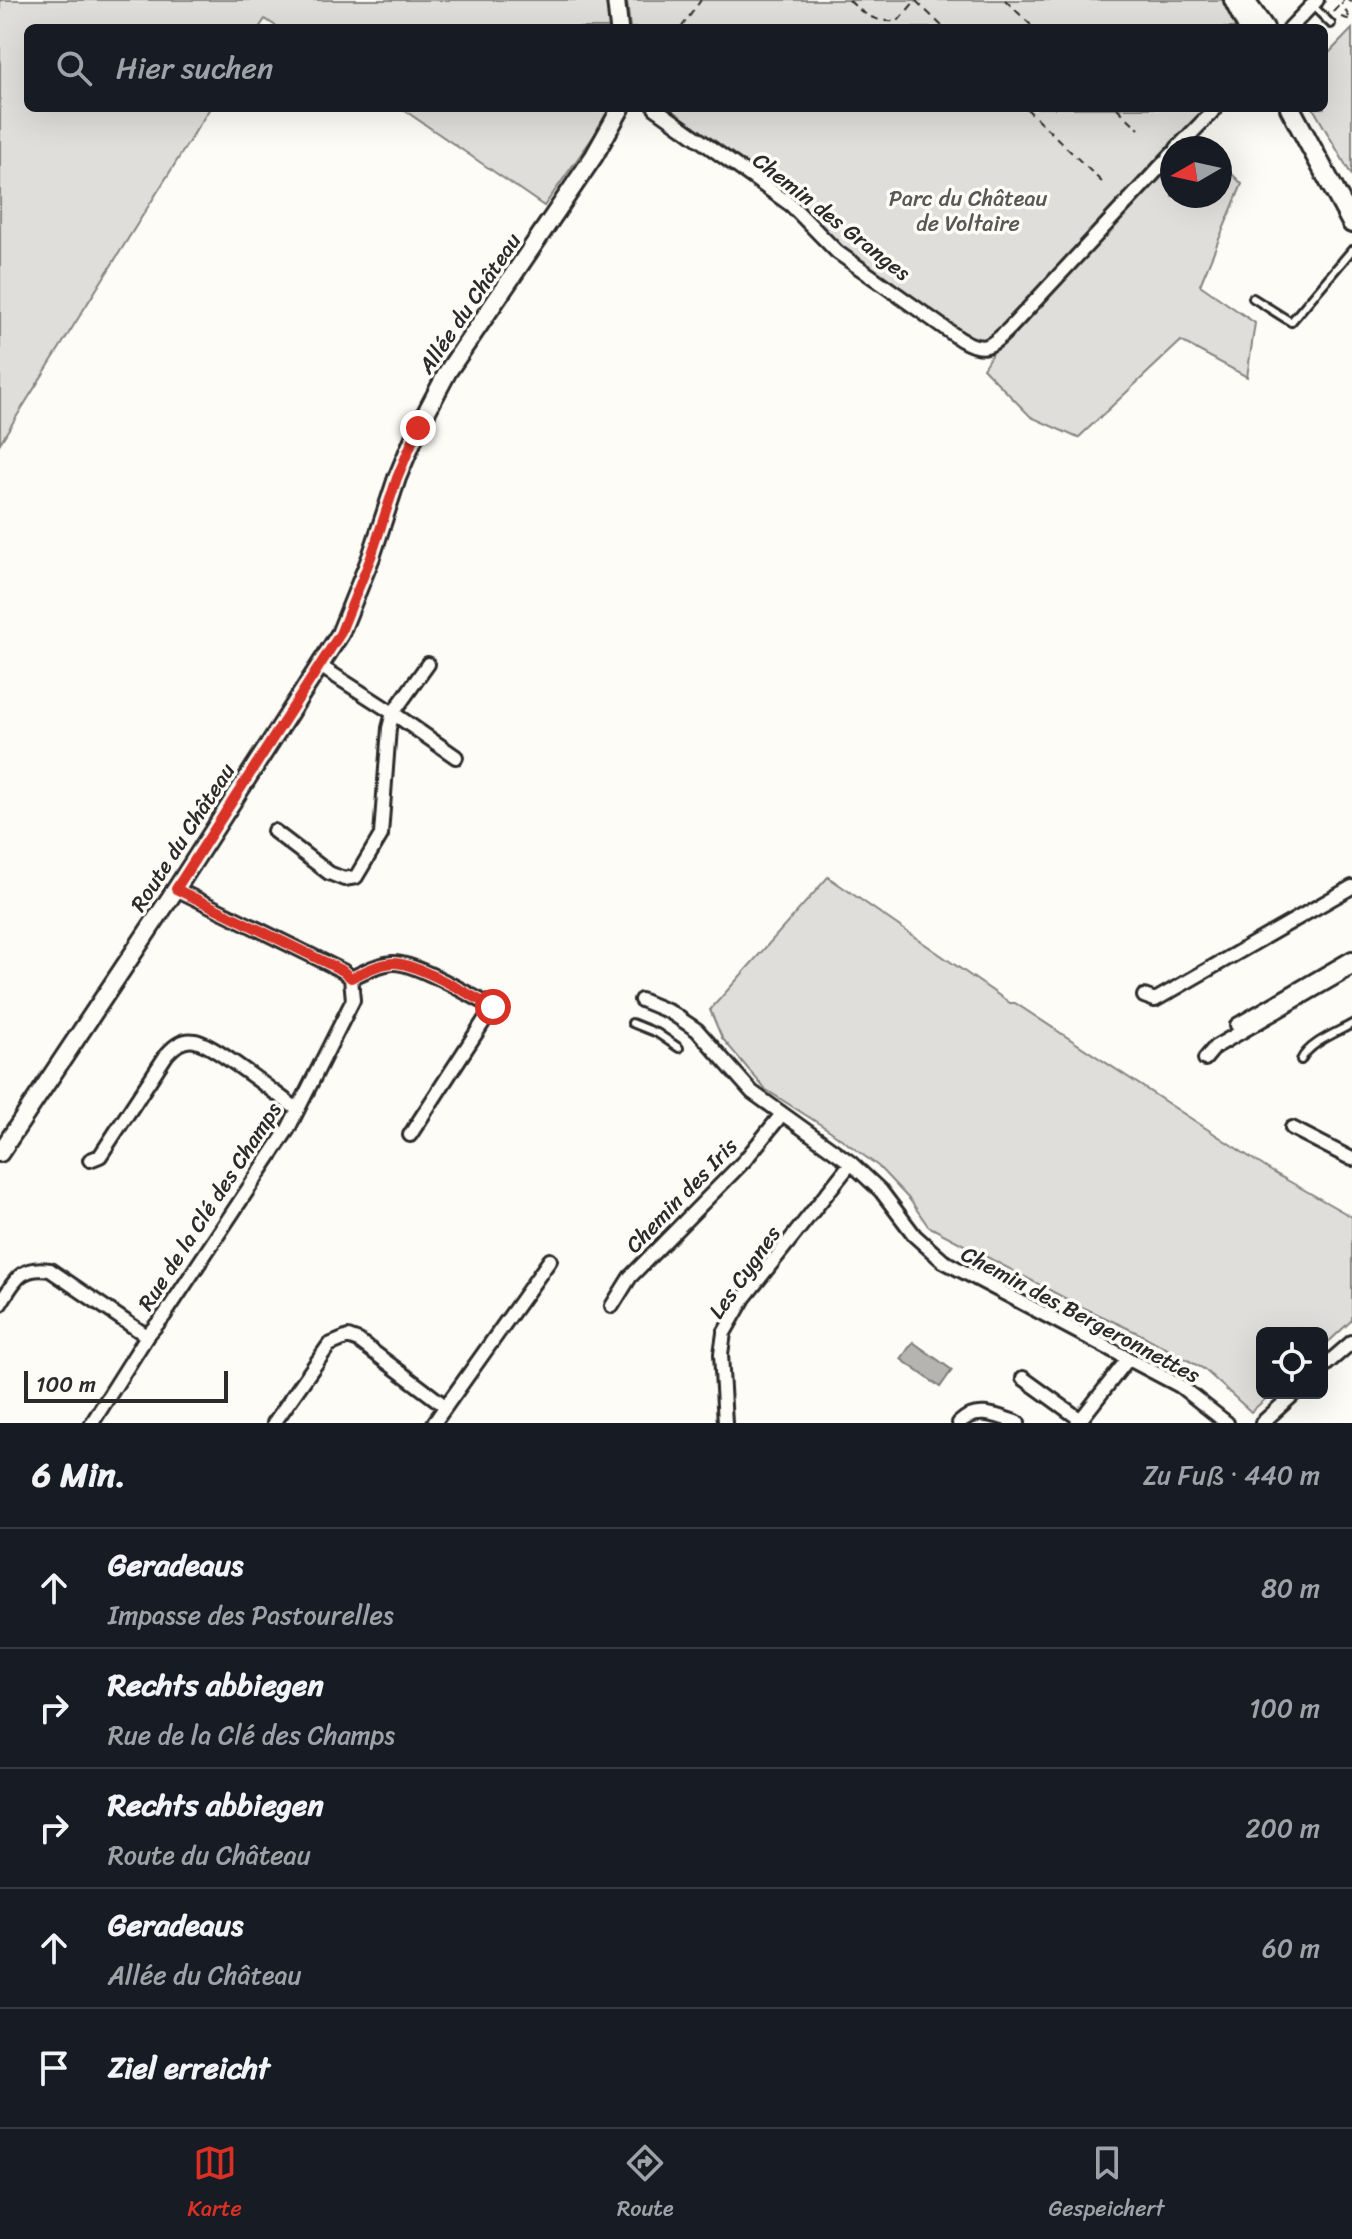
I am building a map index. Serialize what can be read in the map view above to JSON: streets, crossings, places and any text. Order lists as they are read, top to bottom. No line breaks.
{"streets":{"street":["Chemin des Granges","Allée du Château","Route du Château","Chemin des Iris","Rue de la Clé des Champs","Les Cygnes","Chemin des Bergeronnettes"]},"crossings":[["Allée du Château","Route du Château"],["Chemin des Iris","Chemin des Bergeronnettes"],["Les Cygnes","Chemin des Bergeronnettes"]],"parks":["Parc du Château de Voltaire"],"scale_bar":"100 m","north":"left","page":{"search":"Hier suchen","scale":"100 m","heading":["6 Min.","Zu Fuß · 440 m"],"list":[["Geradeaus","Impasse des Pastourelles","80 m"],["Rechts abbiegen","Rue de la Clé des Champs","100 m"],["Rechts abbiegen","Route du Château","200 m"],["Geradeaus","Allée du Château","60 m"],"Ziel erreicht"],"nav":["Karte","Route","Gespeichert"]}}
